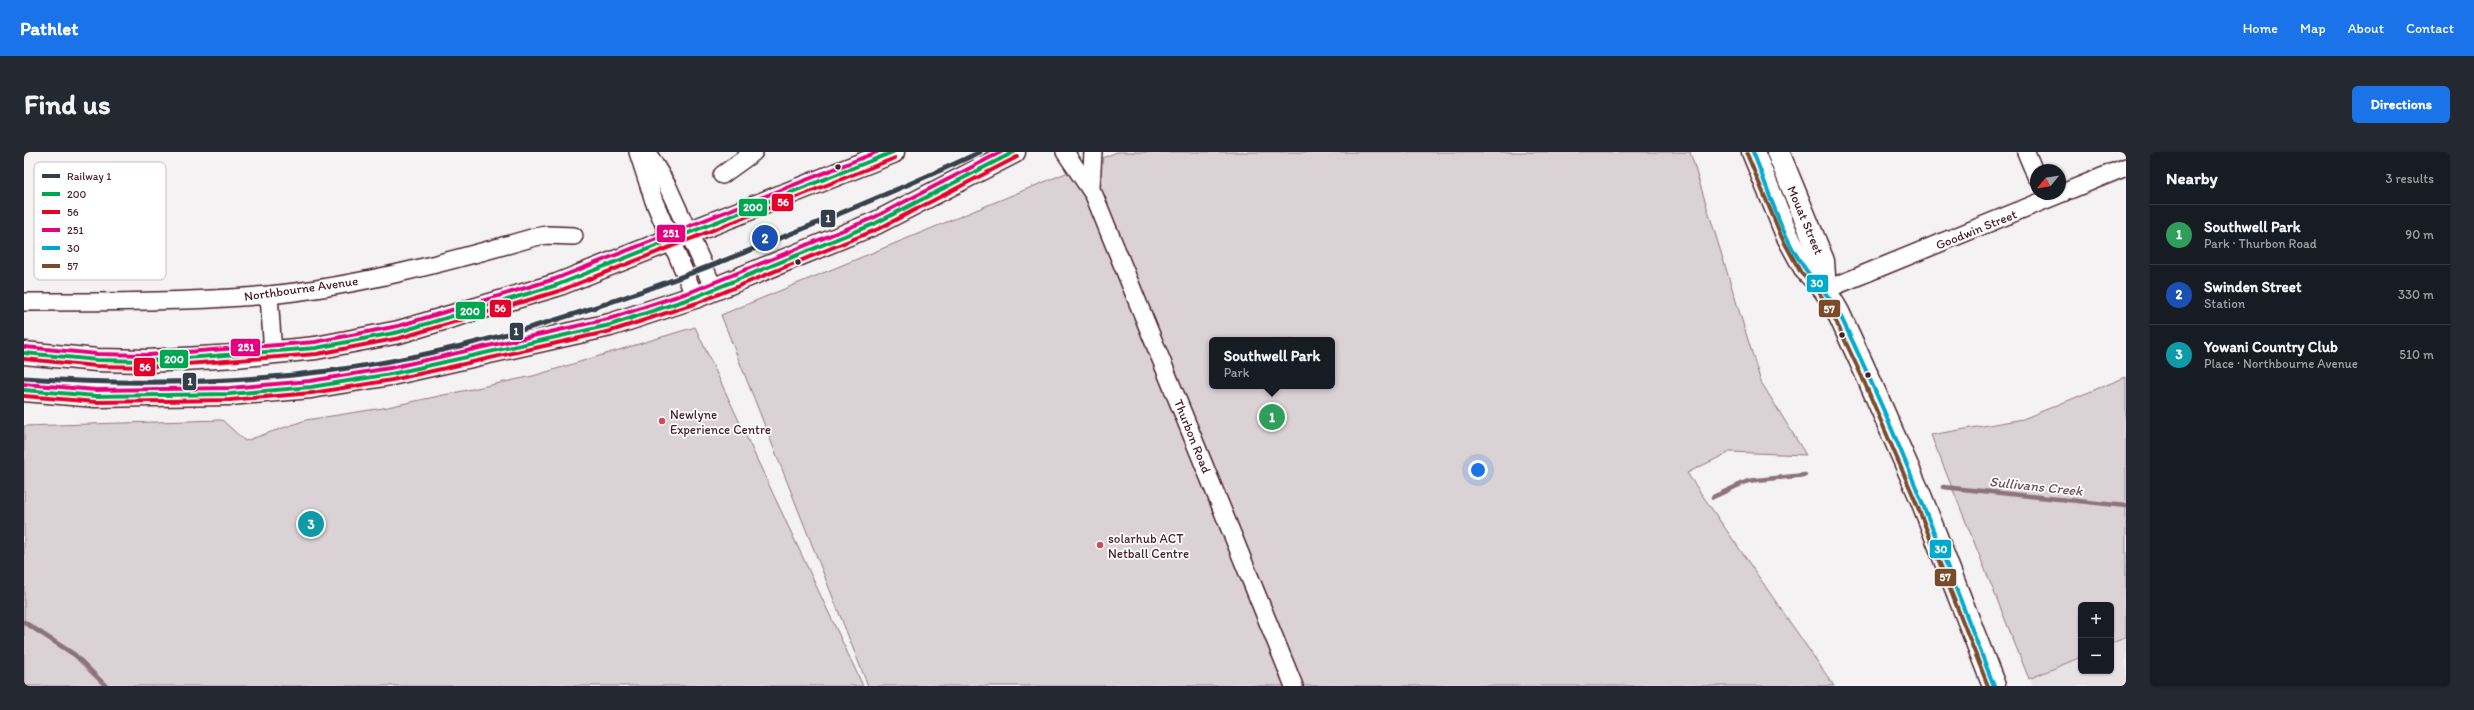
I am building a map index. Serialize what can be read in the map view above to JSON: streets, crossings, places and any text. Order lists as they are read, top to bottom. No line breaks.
{"streets":{"main road":["Mouat Street"],"street":["Goodwin Street","Northbourne Avenue","Thurbon Road"]},"crossings":[["Mouat Street","Goodwin Street"]],"water":["Sullivans Creek"],"places":["Newlyne Experience Centre","solarhub ACT Netball Centre"],"lines":["rail line 1","transit line 200","transit line 251","transit line 30","transit line 57","transit line 56"],"legend":["Railway 1","200","56","251","30","57"],"north":"bottom left","page":{"header":"Pathlet","nav":["Home","Map","About","Contact"],"buttons":"Directions","title":"Find us","heading":["Nearby","3 results"],"list":[{"mark":"1","name":"Southwell Park","note":"Park · Thurbon Road","value":"90 m"},{"mark":"2","name":"Swinden Street","note":"Station","value":"330 m"},{"mark":"3","name":"Yowani Country Club","note":"Place · Northbourne Avenue","value":"510 m"}],"pins":["2","1","3"],"popup":["Southwell Park","Park"],"map_buttons":["+","−"]}}
